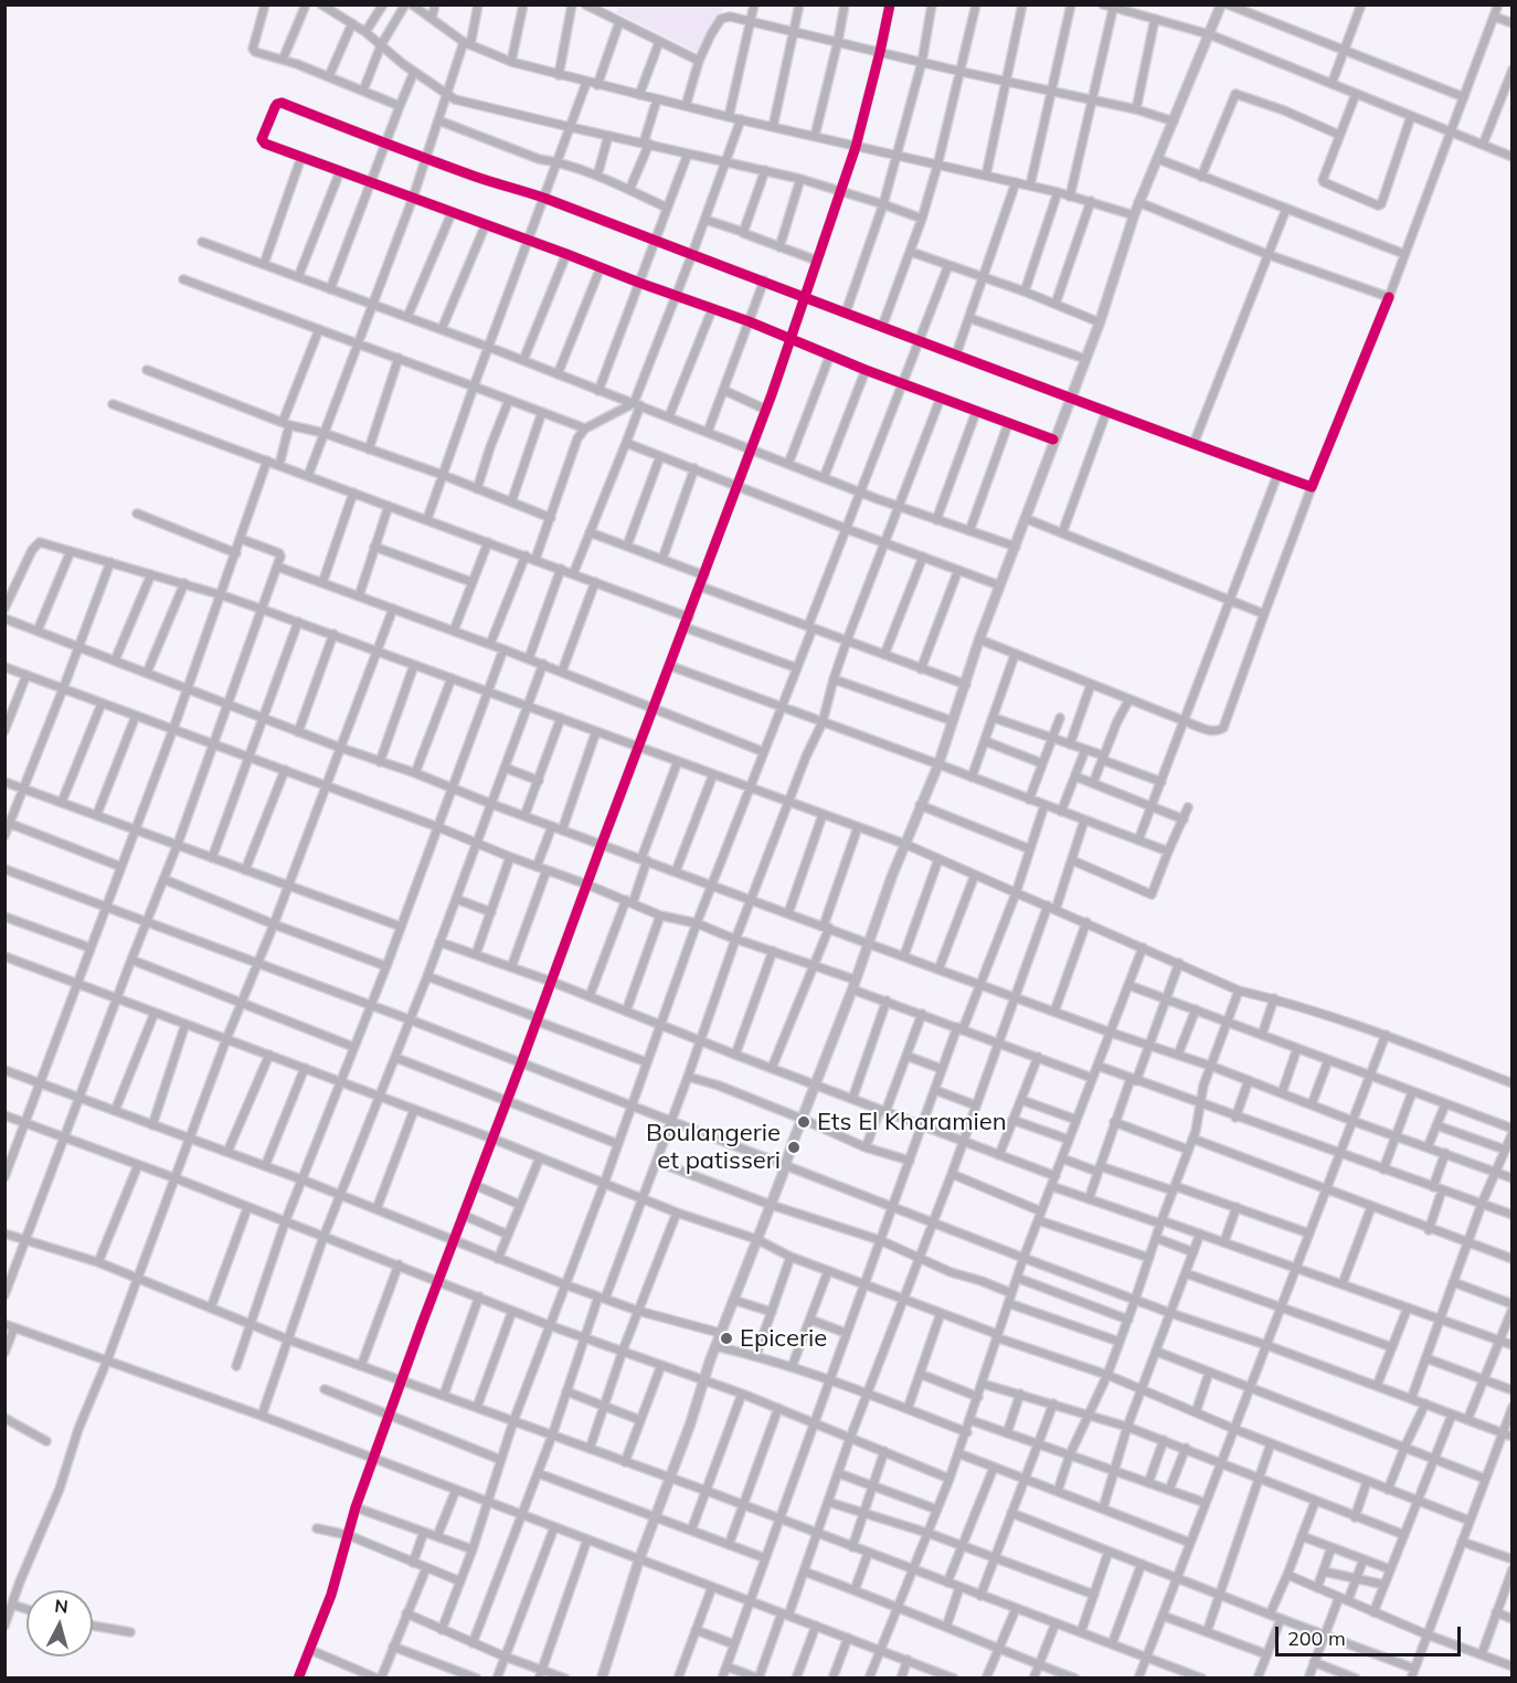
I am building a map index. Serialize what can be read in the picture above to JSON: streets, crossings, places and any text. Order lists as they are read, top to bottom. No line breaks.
{"places":["Ets El Kharamien","Boulangerie et patisseri","Epicerie"],"scale_bar":"200 m","north":"top"}
